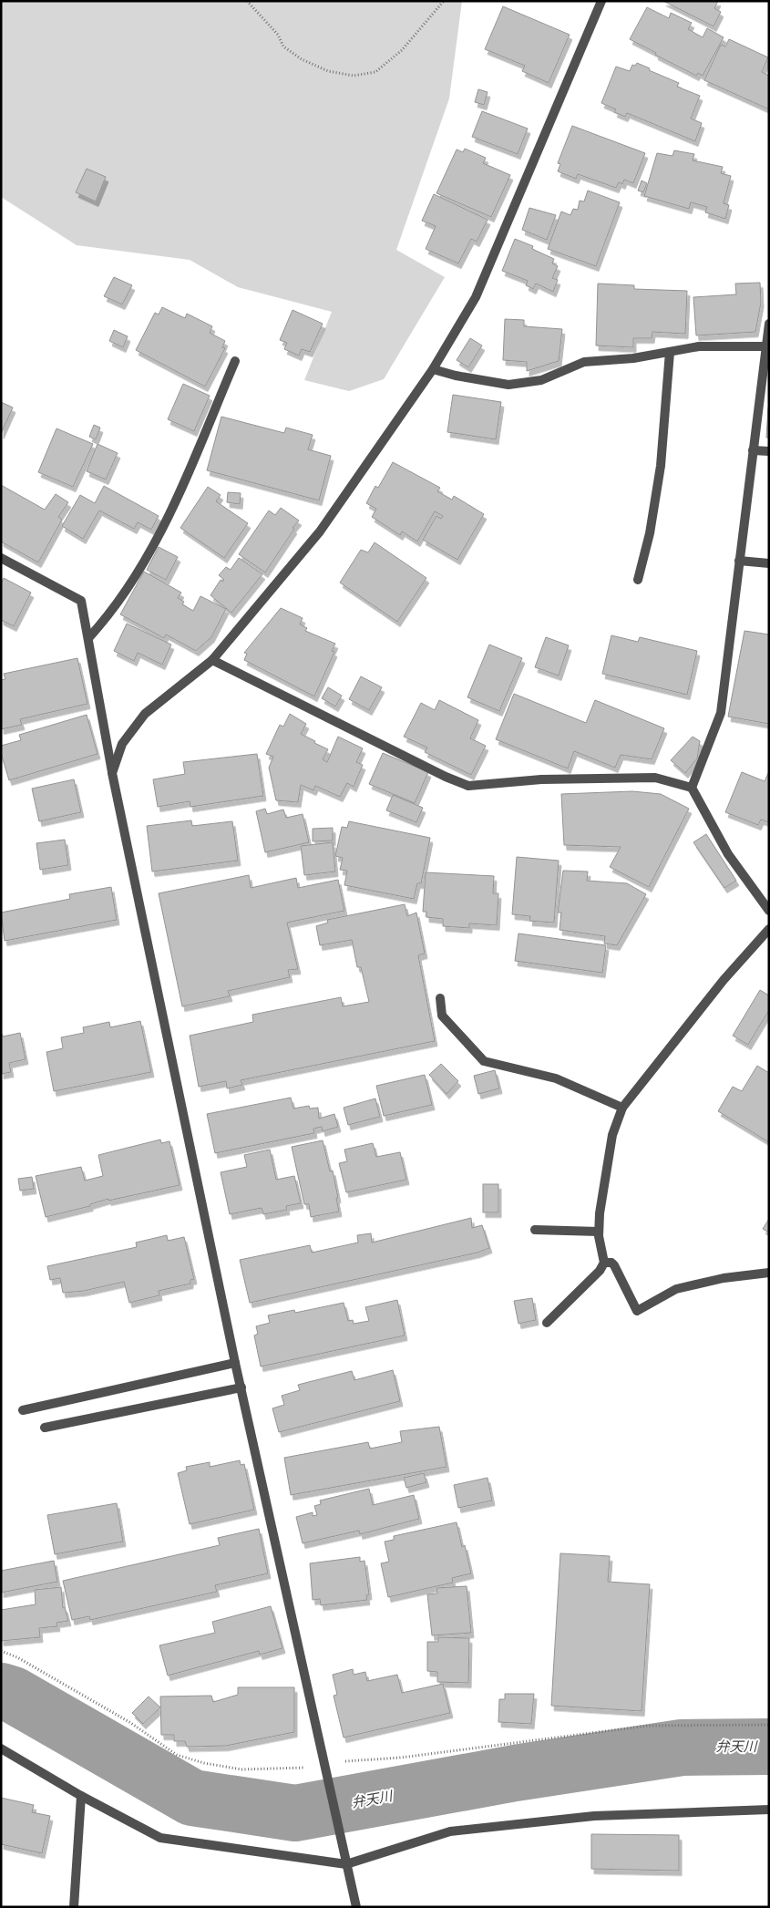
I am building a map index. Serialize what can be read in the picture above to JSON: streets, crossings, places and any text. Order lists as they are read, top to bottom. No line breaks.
{"water":["弁天川"]}
